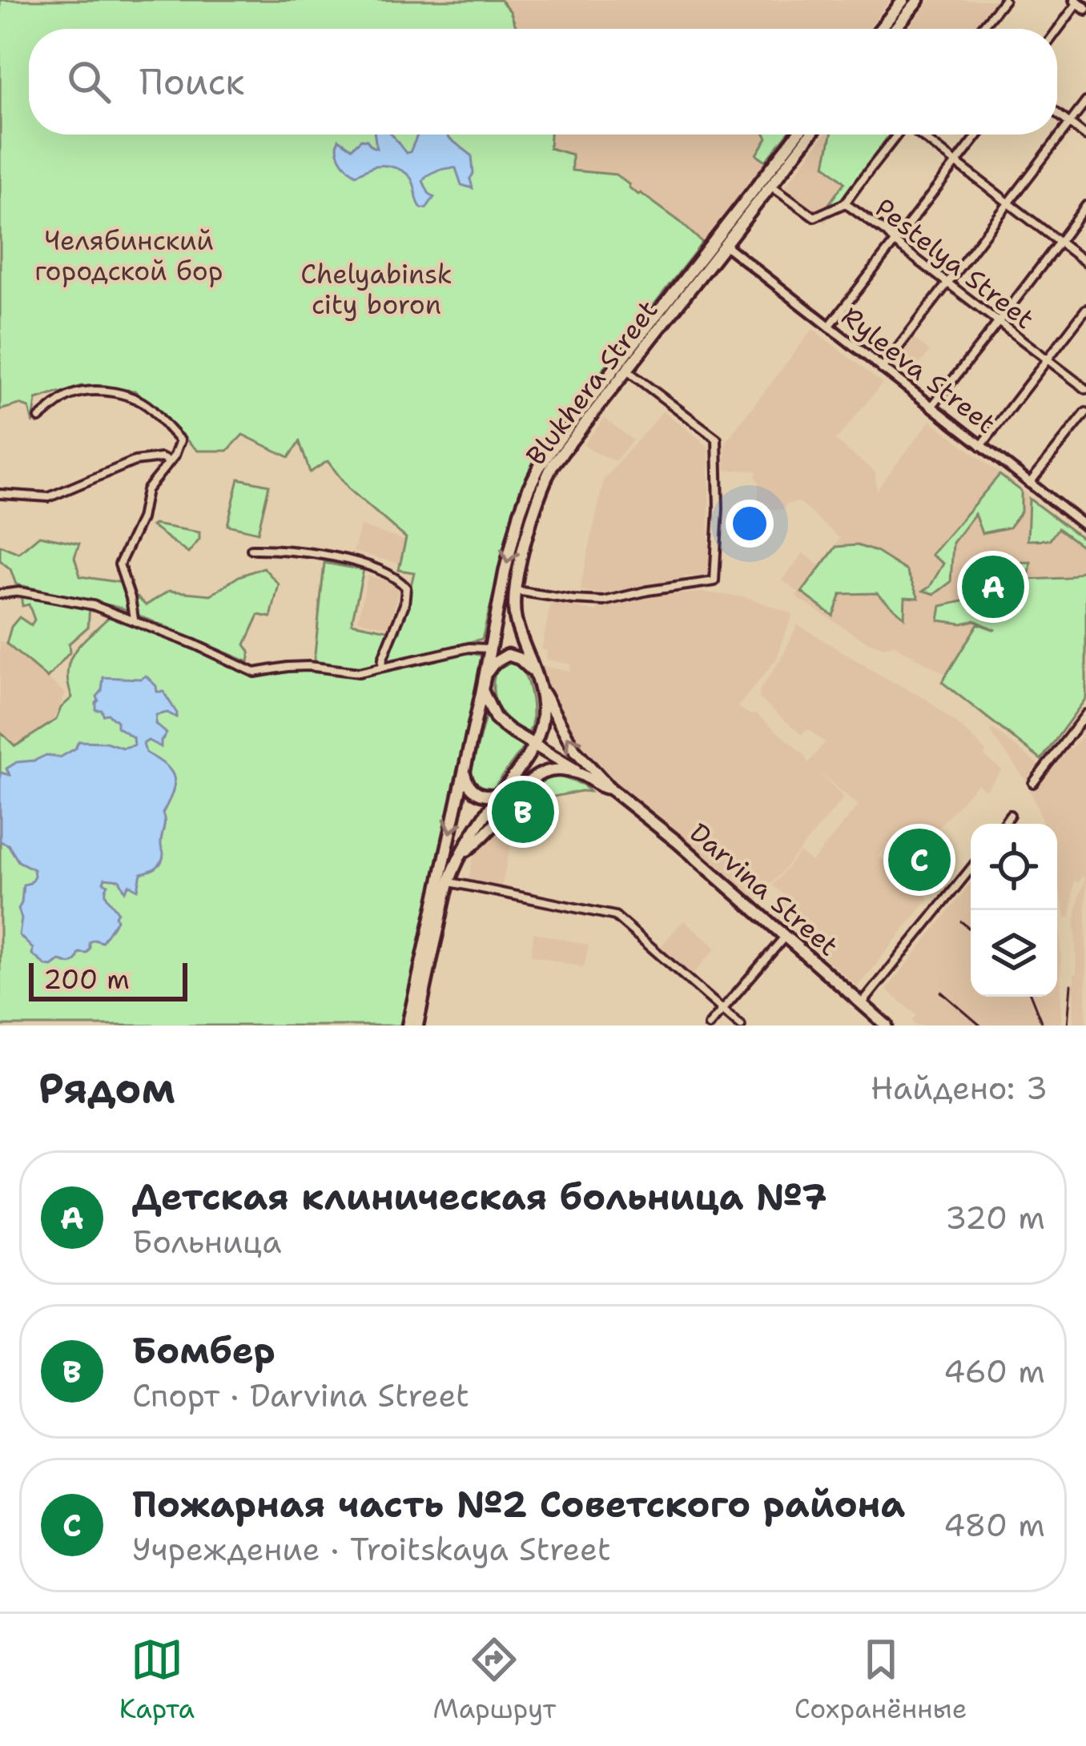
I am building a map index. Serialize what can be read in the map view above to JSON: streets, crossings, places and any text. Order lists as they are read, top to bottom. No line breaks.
{"streets":{"main road":["Blukhera Street","Darvina Street"],"street":["Pestelya Street","Ryleeva Street"]},"crossings":[["Ryleeva Street","Blukhera Street"],["Blukhera Street","Darvina Street"]],"parks":["Челябинский городской бор","Chelyabinsk city boron"],"scale_bar":"200 m","page":{"search":"Поиск","pins":["A","B","C"],"scale":"200 m","heading":["Рядом","Найдено: 3"],"list":[{"mark":"A","name":"Детская клиническая больница №7","note":"Больница","value":"320 m"},{"mark":"B","name":"Бомбер","note":"Спорт · Darvina Street","value":"460 m"},{"mark":"C","name":"Пожарная часть №2 Советского района","note":"Учреждение · Troitskaya Street","value":"480 m"}],"nav":["Карта","Маршрут","Сохранённые"]}}
